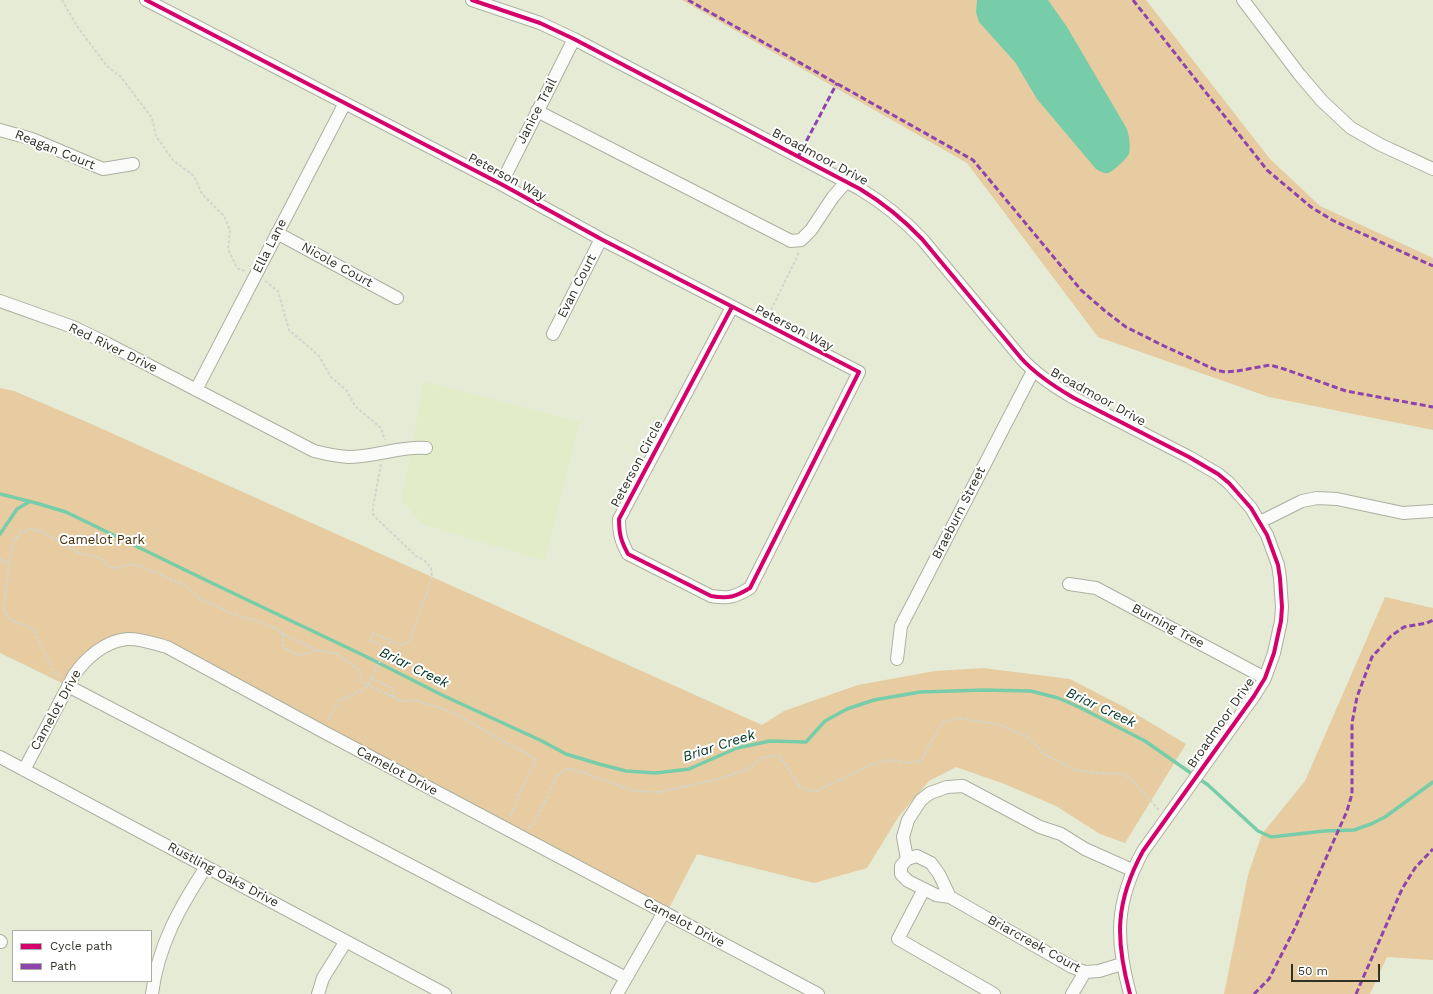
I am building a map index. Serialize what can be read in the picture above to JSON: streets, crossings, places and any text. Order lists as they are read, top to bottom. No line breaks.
{"streets":{"street":["Janice Trail","Reagan Court","Broadmoor Drive","Peterson Way","Ella Lane","Nicole Court","Evan Court","Red River Drive","Peterson Circle","Braeburn Street","Burning Tree","Camelot Drive","Rustling Oaks Drive","Briarcreek Court"]},"crossings":[["Janice Trail","Broadmoor Drive"],["Janice Trail","Peterson Way"],["Broadmoor Drive","Braeburn Street"],["Broadmoor Drive","Burning Tree"],["Broadmoor Drive","Briarcreek Court"],["Peterson Way","Ella Lane"],["Peterson Way","Evan Court"],["Peterson Way","Peterson Circle"],["Ella Lane","Nicole Court"],["Ella Lane","Red River Drive"],["Camelot Drive","Rustling Oaks Drive"]],"water":["Briar Creek"],"parks":["Camelot Park"],"legend":["Cycle path","Path"],"scale_bar":"50 m"}
